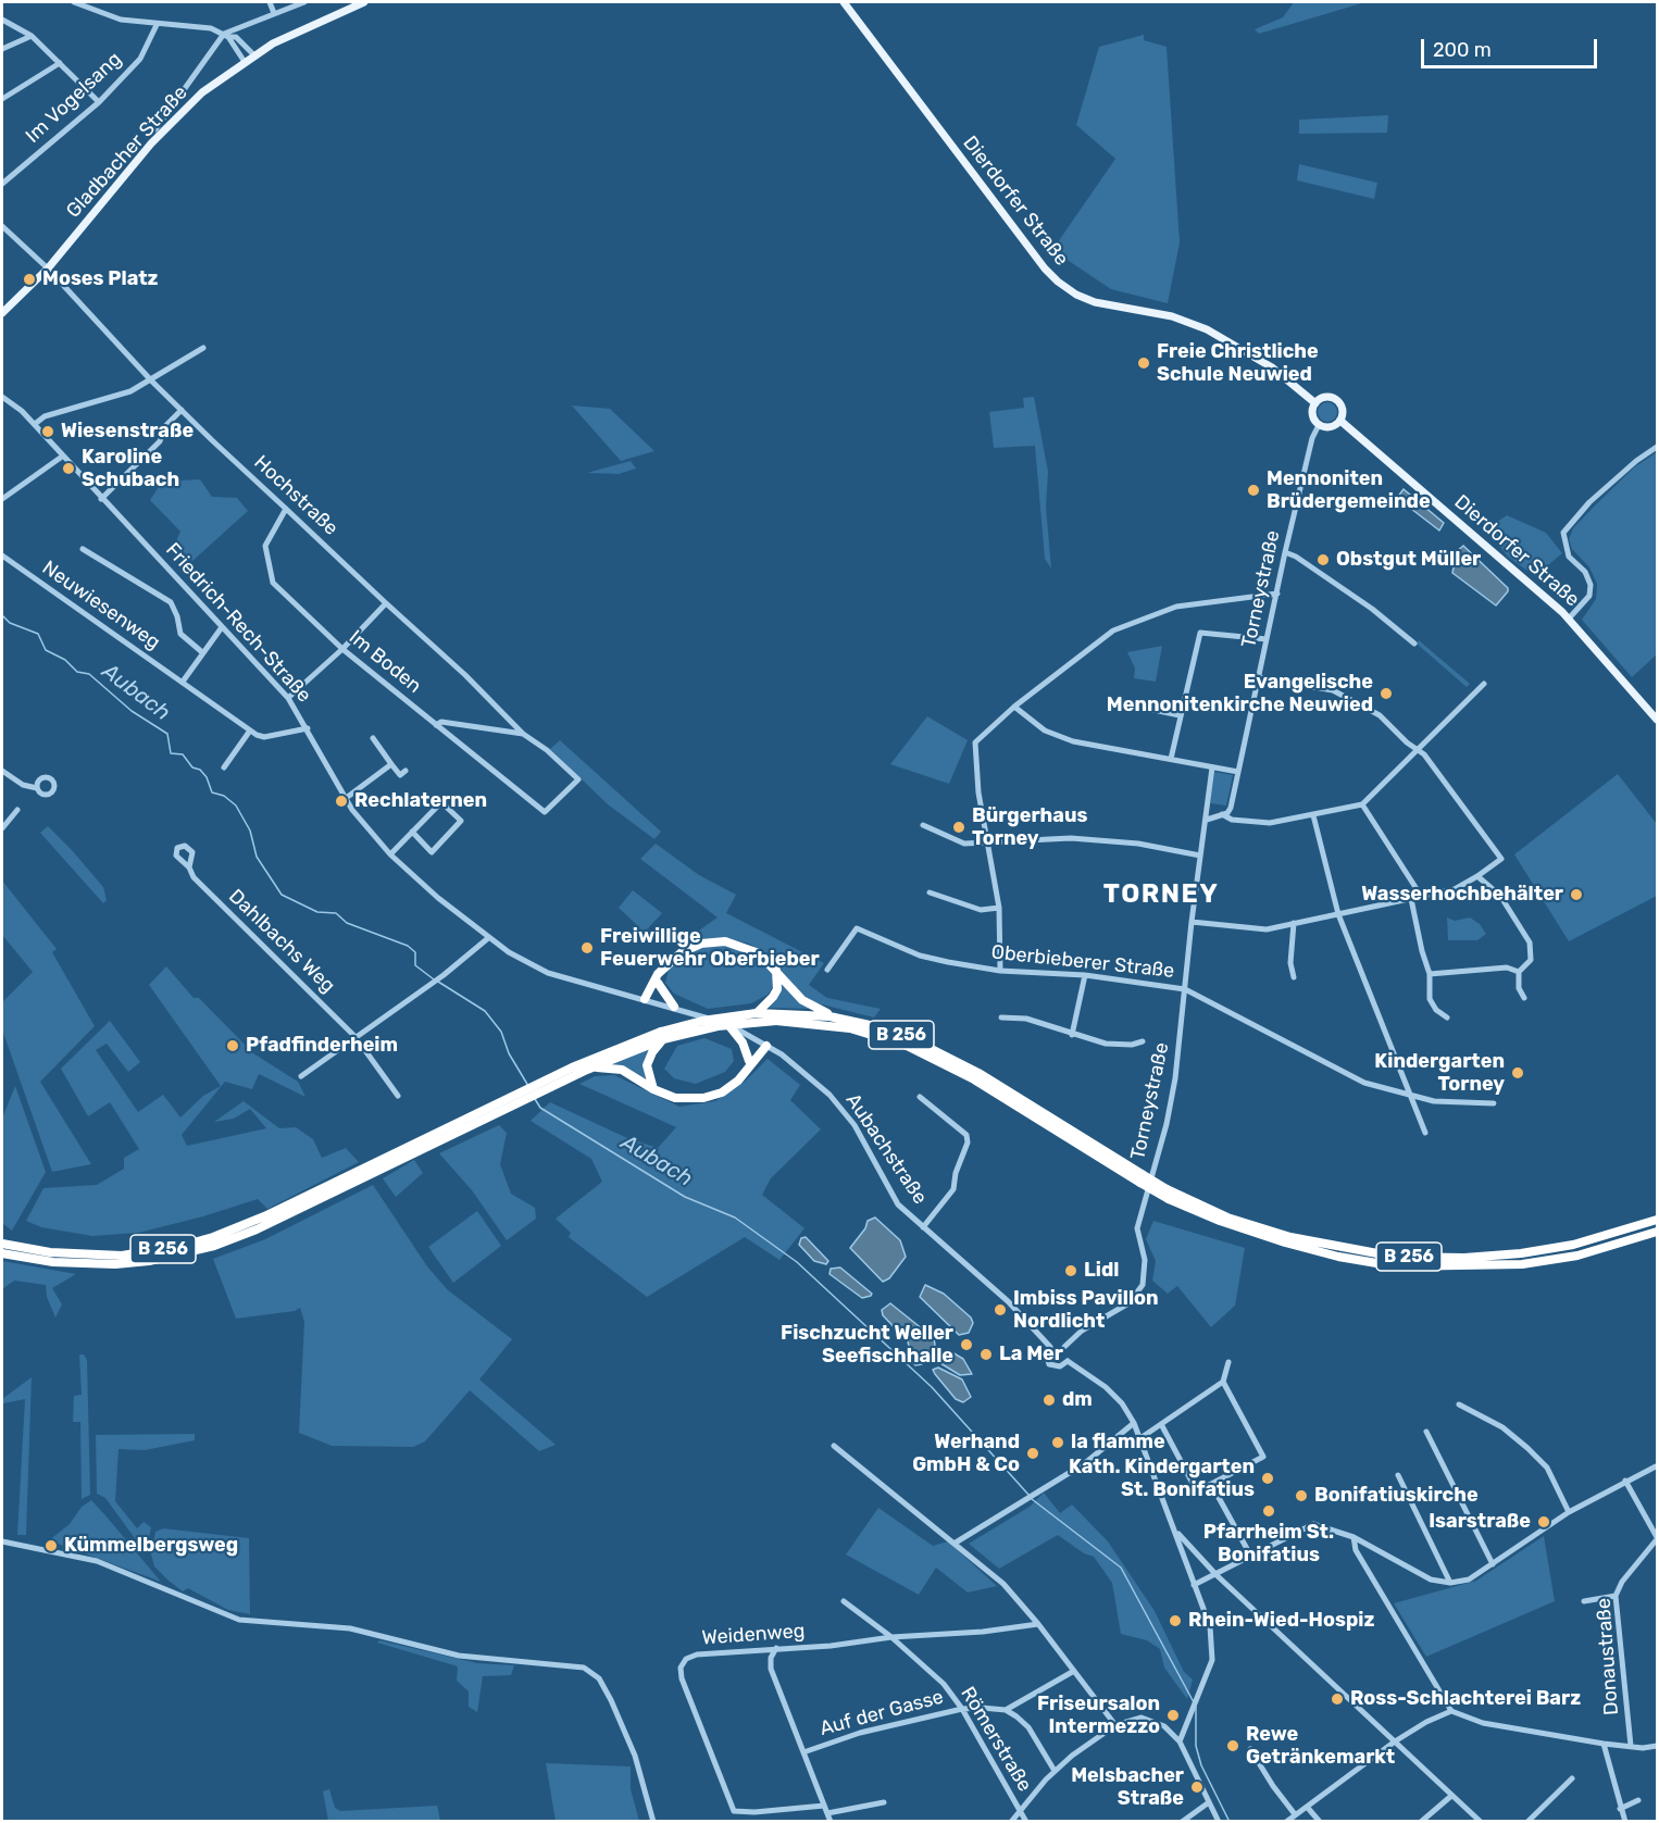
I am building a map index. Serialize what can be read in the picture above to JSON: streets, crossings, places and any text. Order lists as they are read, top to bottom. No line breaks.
{"streets":{"highway":["B 256"],"main road":["Gladbacher Straße","Dierdorfer Straße"],"street":["Im Vogelsang","Hochstraße","Torneystraße","Neuwiesenweg","Friedrich-Rech-Straße","Im Boden","Dahlbachs Weg","Oberbieberer Straße","Aubachstraße","Weidenweg","Donaustraße","Auf der Gasse","Römerstraße"]},"crossings":[["Gladbacher Straße","Hochstraße"],["Dierdorfer Straße","Torneystraße"],["Hochstraße","Im Boden"],["Torneystraße","Oberbieberer Straße"],["Torneystraße","Aubachstraße"],["Friedrich-Rech-Straße","Aubachstraße"],["Weidenweg","Römerstraße"],["Auf der Gasse","Römerstraße"]],"districts":["TORNEY"],"water":["Aubach"],"places":["Moses Platz","Freie Christliche Schule Neuwied","Wiesenstraße","Karoline Schubach","Mennoniten Brüdergemeinde","Obstgut Müller","Evangelische Mennonitenkirche Neuwied","Rechlaternen","Bürgerhaus Torney","Wasserhochbehälter","Freiwillige Feuerwehr Oberbieber","Pfadfinderheim","Kindergarten Torney","Lidl","Imbiss Pavillon Nordlicht","Fischzucht Weller Seefischhalle","La Mer","dm","la flamme","Werhand GmbH & Co","Kath. Kindergarten St. Bonifatius","Bonifatiuskirche","Pfarrheim St. Bonifatius","Isarstraße","Kümmelbergsweg","Rhein-Wied-Hospiz","Ross-Schlachterei Barz","Friseursalon Intermezzo","Rewe Getränkemarkt","Melsbacher Straße"],"scale_bar":"200 m"}
